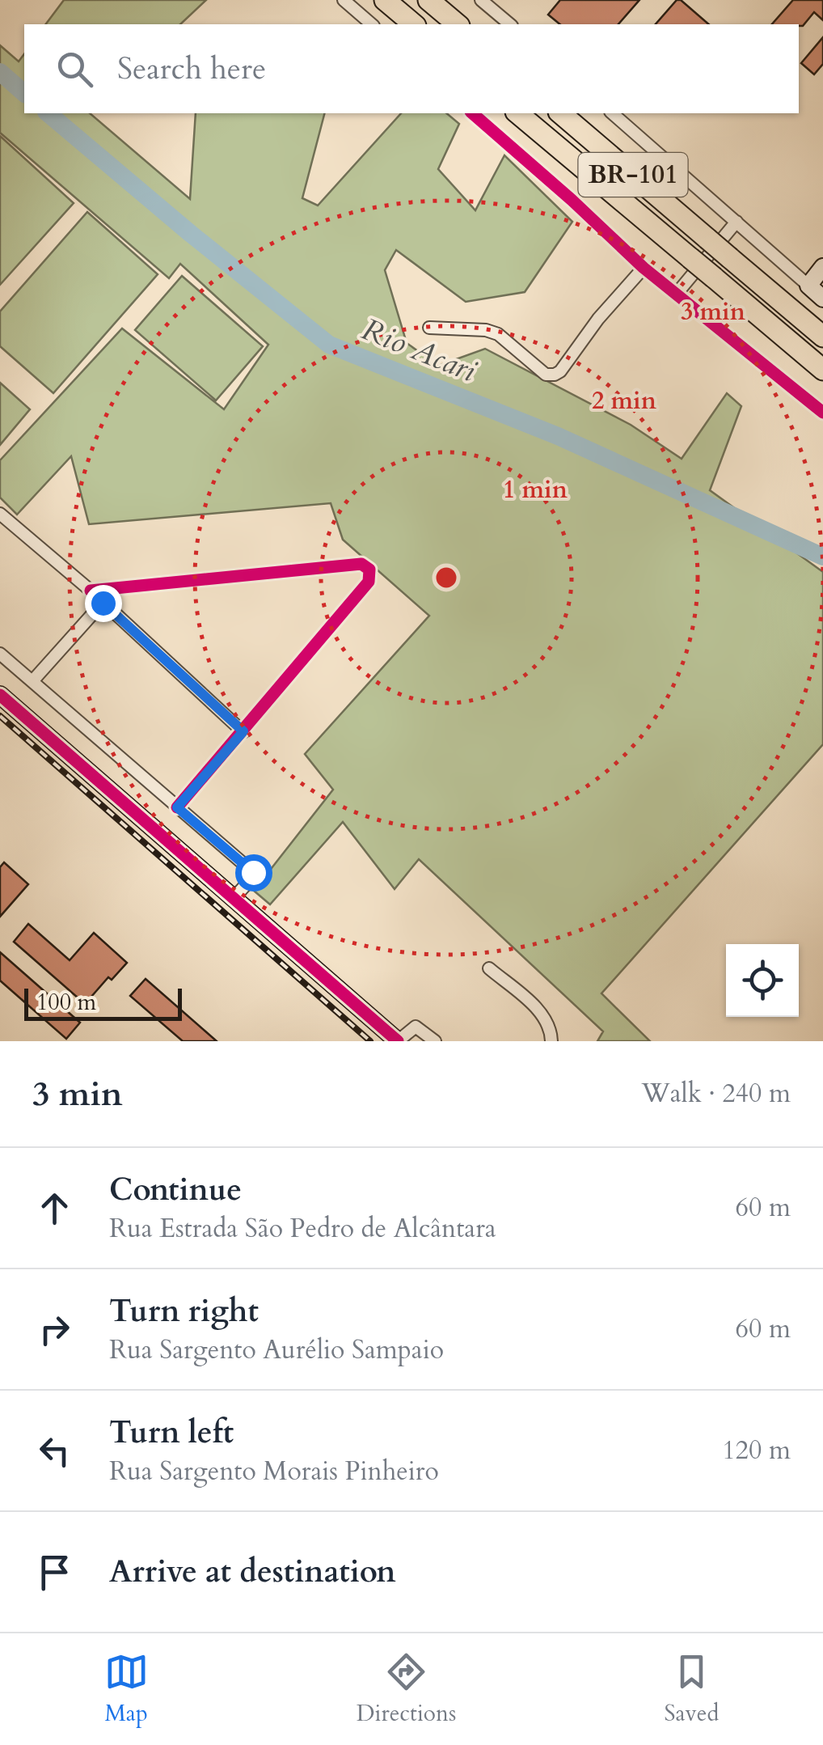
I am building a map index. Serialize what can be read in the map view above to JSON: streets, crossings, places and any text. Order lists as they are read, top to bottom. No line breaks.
{"streets":{"highway":["BR-101"]},"water":["Rio Acari"],"scale_bar":"100 m","page":{"search":"Search here","scale":"100 m","heading":["3 min","Walk · 240 m"],"list":[["Continue","Rua Estrada São Pedro de Alcântara","60 m"],["Turn right","Rua Sargento Aurélio Sampaio","60 m"],["Turn left","Rua Sargento Morais Pinheiro","120 m"],"Arrive at destination"],"nav":["Map","Directions","Saved"]},"rings":["3 min","2 min","1 min"]}
